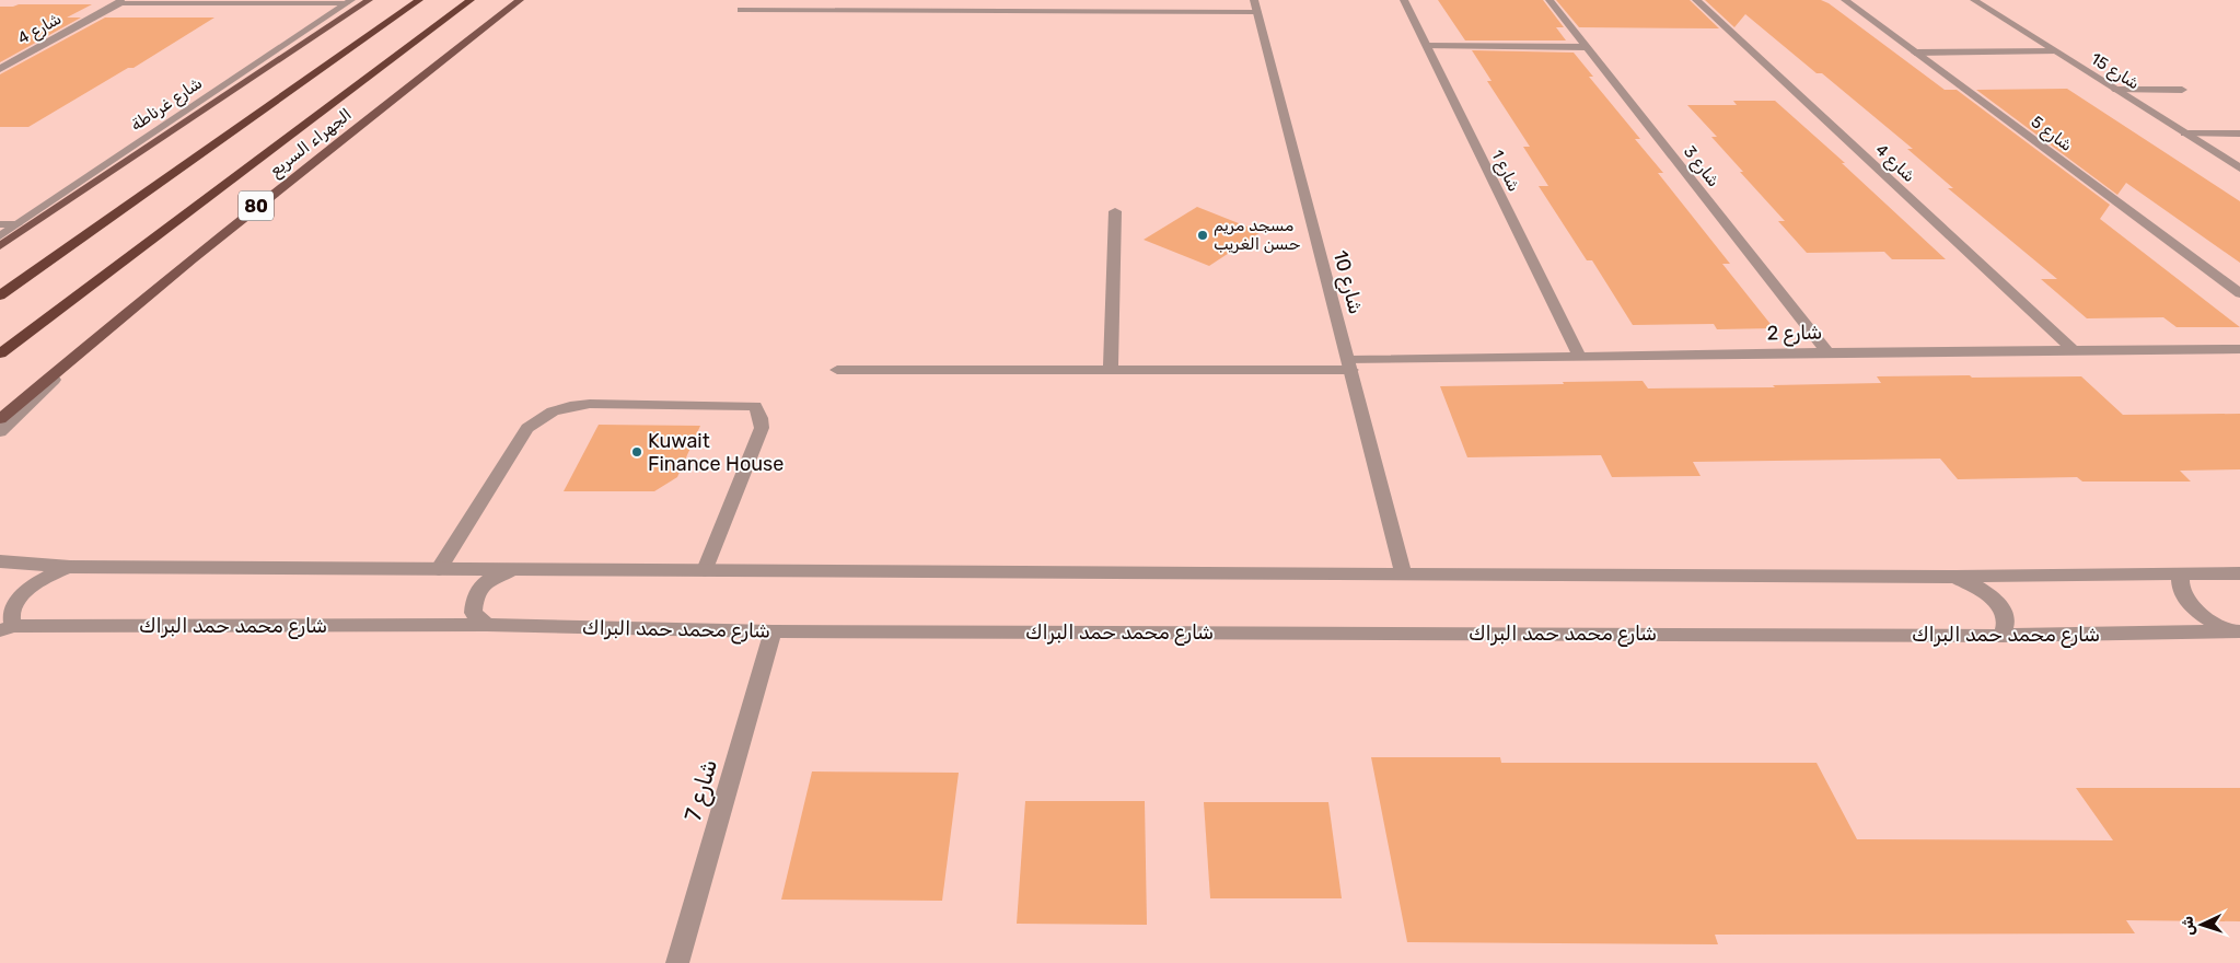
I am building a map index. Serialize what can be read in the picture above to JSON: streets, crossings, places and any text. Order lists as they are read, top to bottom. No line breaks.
{"streets":{"highway":["الجهراء السريع","80"],"street":["شارع 4","شارع 15","شارع غرناطة","شارع 5","شارع 3","شارع 1","شارع 10","شارع 2","شارع محمد حمد البراك","شارع 7"]},"crossings":[["شارع 4","شارع 2"],["شارع 3","شارع 2"],["شارع 1","شارع 2"],["شارع 10","شارع 2"],["شارع محمد حمد البراك","شارع 7"]],"places":["مسجد مريم حسن الغريب","Kuwait Finance House"],"north":"left"}
